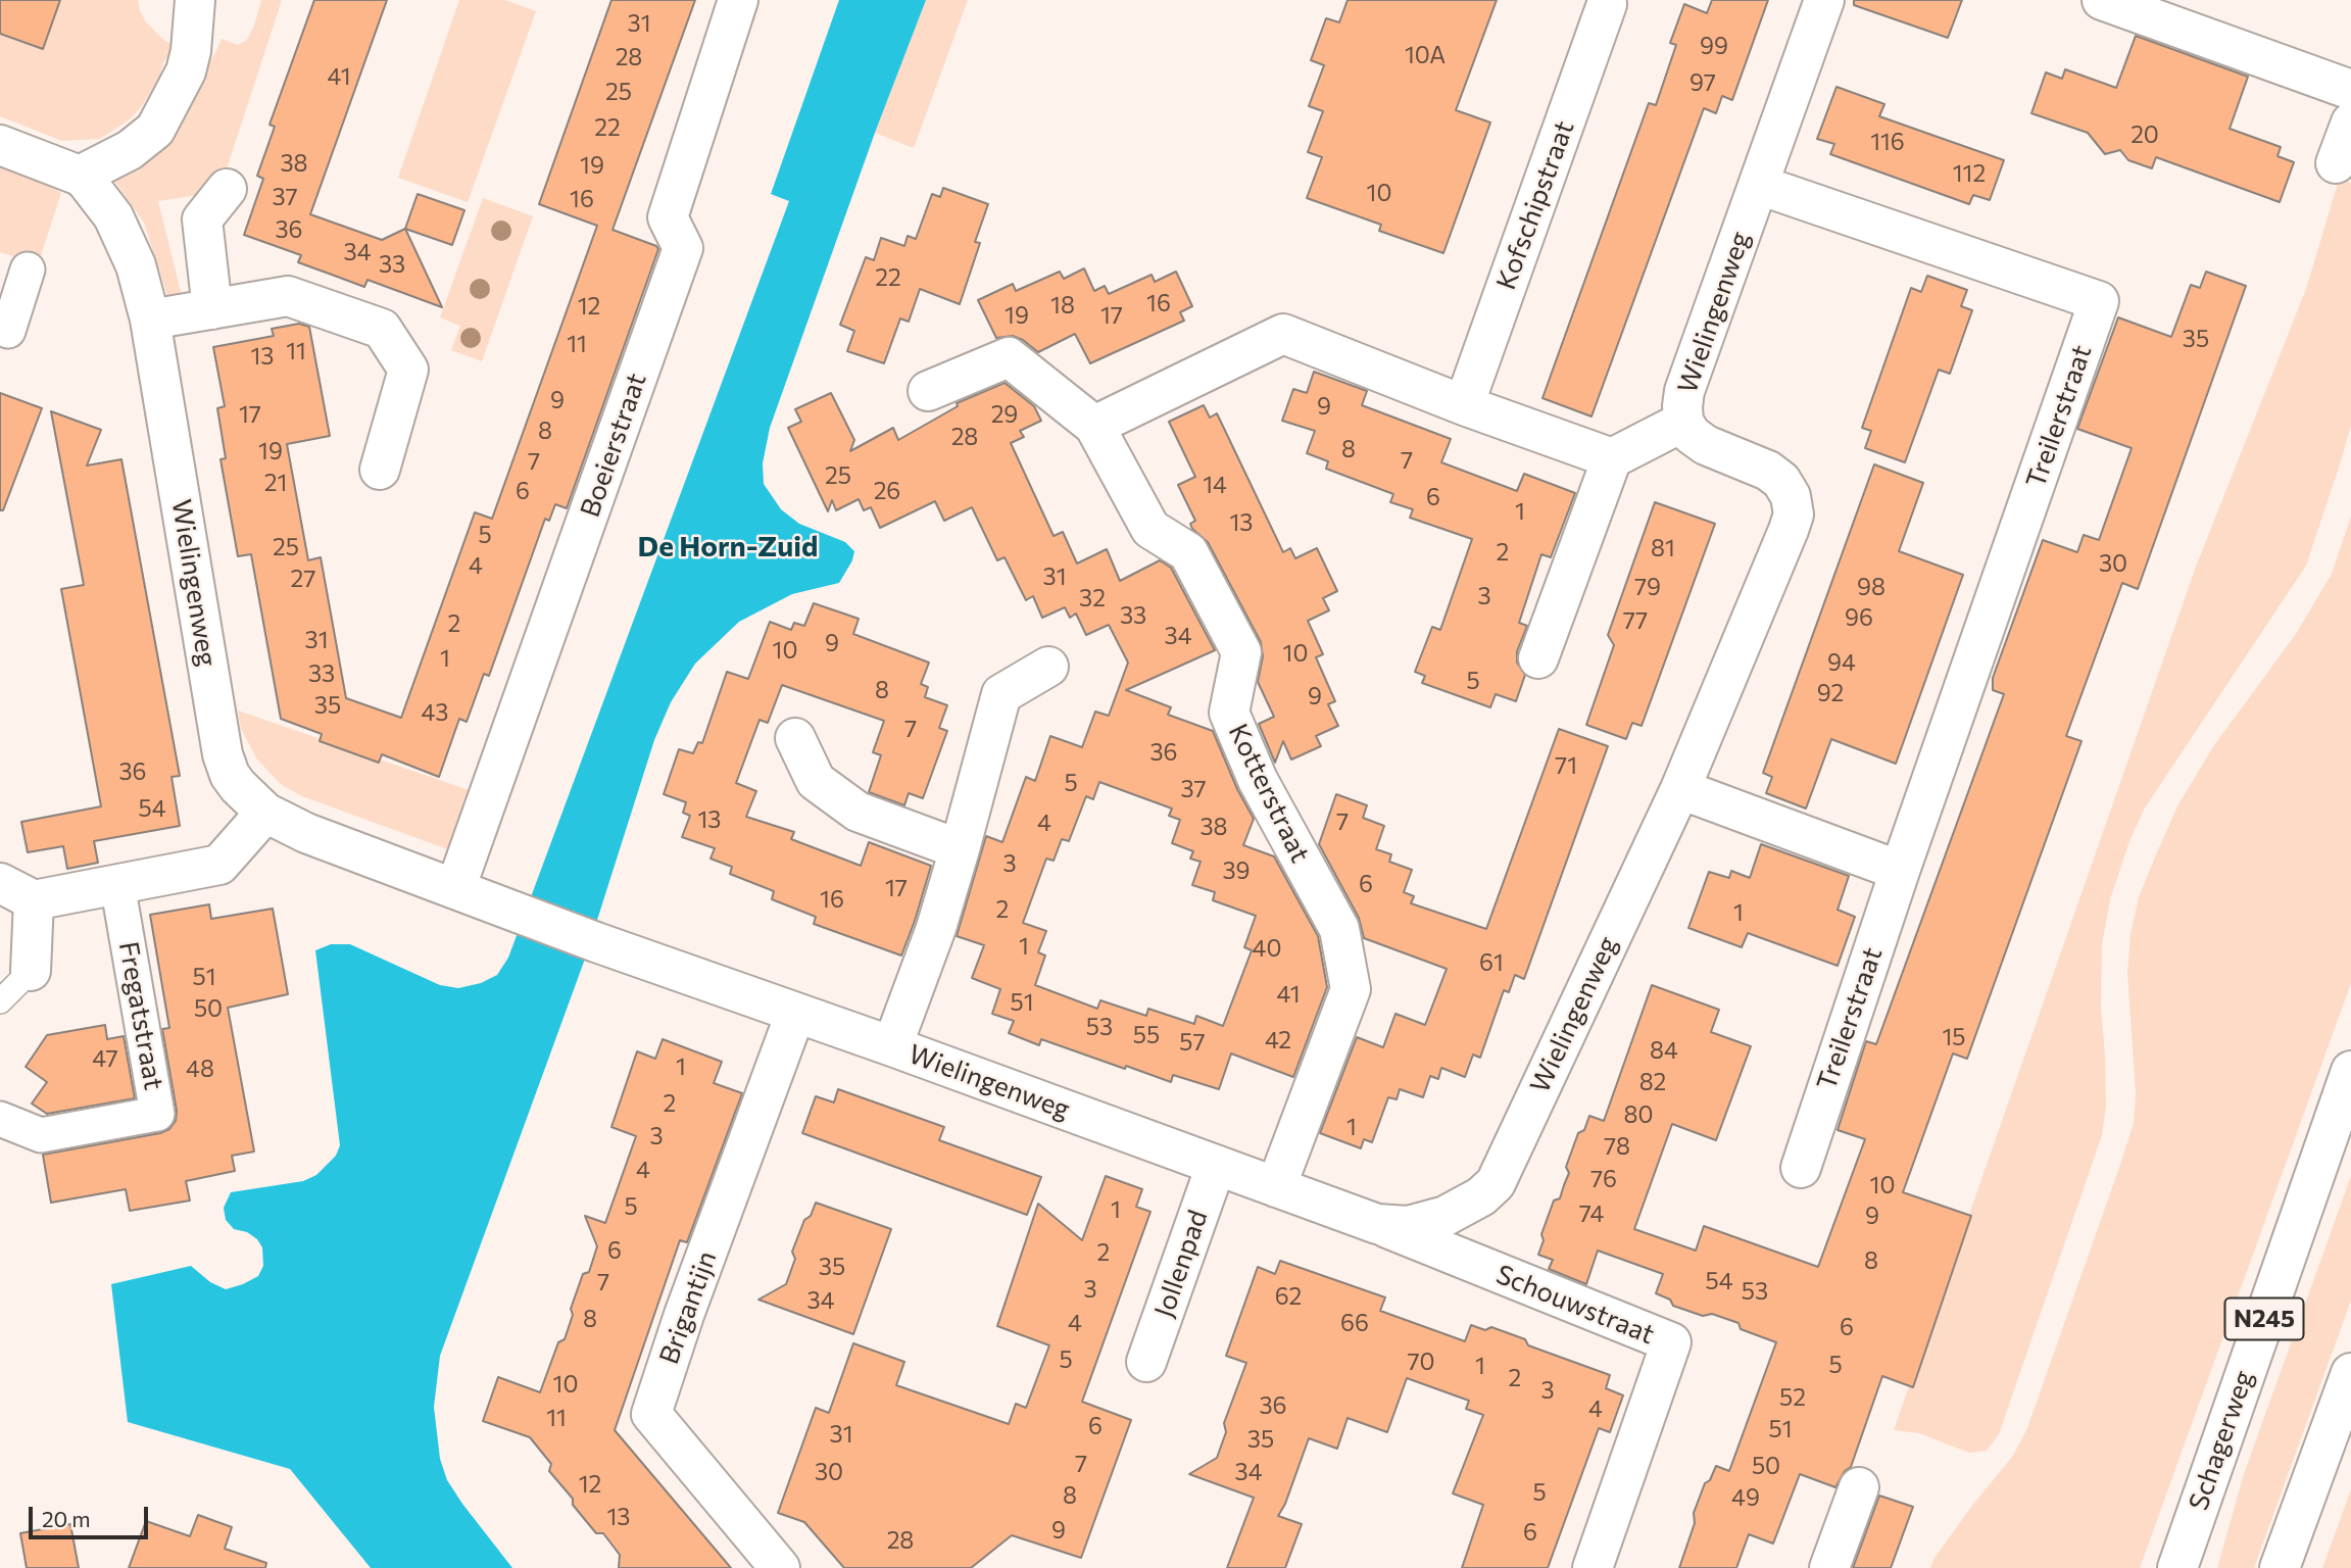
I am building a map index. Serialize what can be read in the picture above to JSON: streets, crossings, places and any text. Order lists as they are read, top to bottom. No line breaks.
{"streets":{"street":["Kofschipstraat","Wielingenweg","Treilerstraat","Boeierstraat","Kotterstraat","Fregatstraat","Jollenpad","Schouwstraat","Brigantijn","N245","Schagerweg"]},"crossings":[["Wielingenweg","Treilerstraat"],["Wielingenweg","Boeierstraat"],["Wielingenweg","Kotterstraat"],["Wielingenweg","Jollenpad"],["Wielingenweg","Schouwstraat"],["Wielingenweg","Brigantijn"]],"districts":["De Horn-Zuid"],"house_numbers":["31","99","10A","28","41","97","25","22","20","116","38","19","112","10","37","16","36","34","33","22","16","18","12","19","17","35","11","11","13","9","9","17","29","8","28","8","19","7","7","25","21","14","6","26","6","1","13","5","25","81","2","30","4","31","27","79","98","3","32","33","96","77","2","34","31","9","10","10","1","94","33","5","8","92","9","35","43","7","36","71","36","5","37","54","13","7","4","38","3","39","6","17","16","2","1","1","40","61","51","41","51","50","53","55","15","42","57","84","47","1","48","82","2","80","1","3","78","4","76","10","5","1","74","9","6","2","8","35","54","7","3","53","62","34","8","4","66","6","5","70","5","1","2","10","3","52","36","4","11","6","51","31","35","7","50","30","34","12","5","8","49","13","9","6","28"],"scale_bar":"20 m"}
